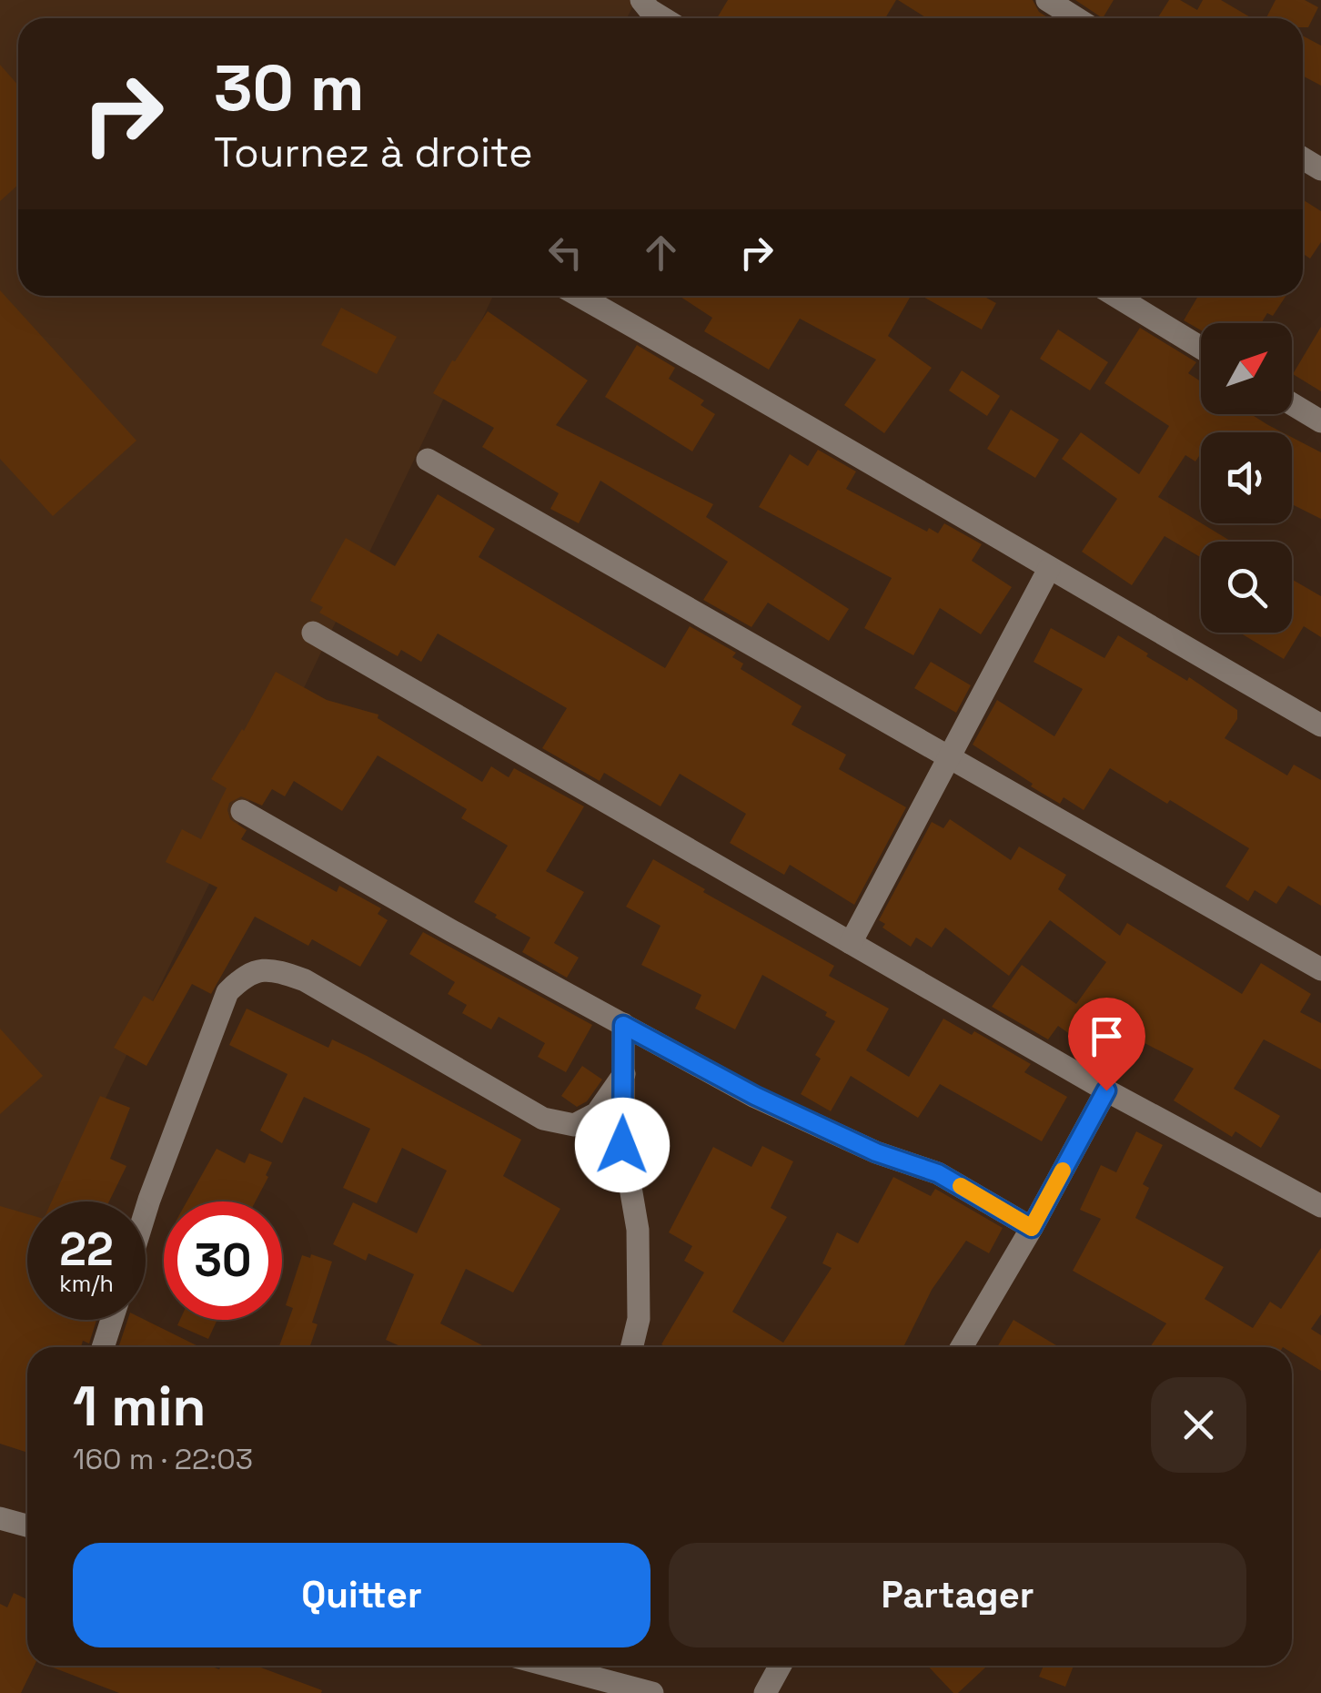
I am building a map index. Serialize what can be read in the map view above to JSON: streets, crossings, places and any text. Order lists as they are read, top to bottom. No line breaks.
{"north":"top right","page":{"turn":["30 m","Tournez à droite"],"speed":"22 km/h","limit":"30","heading":["1 min","160 m · 22:03"],"buttons":["Quitter","Partager"]}}
